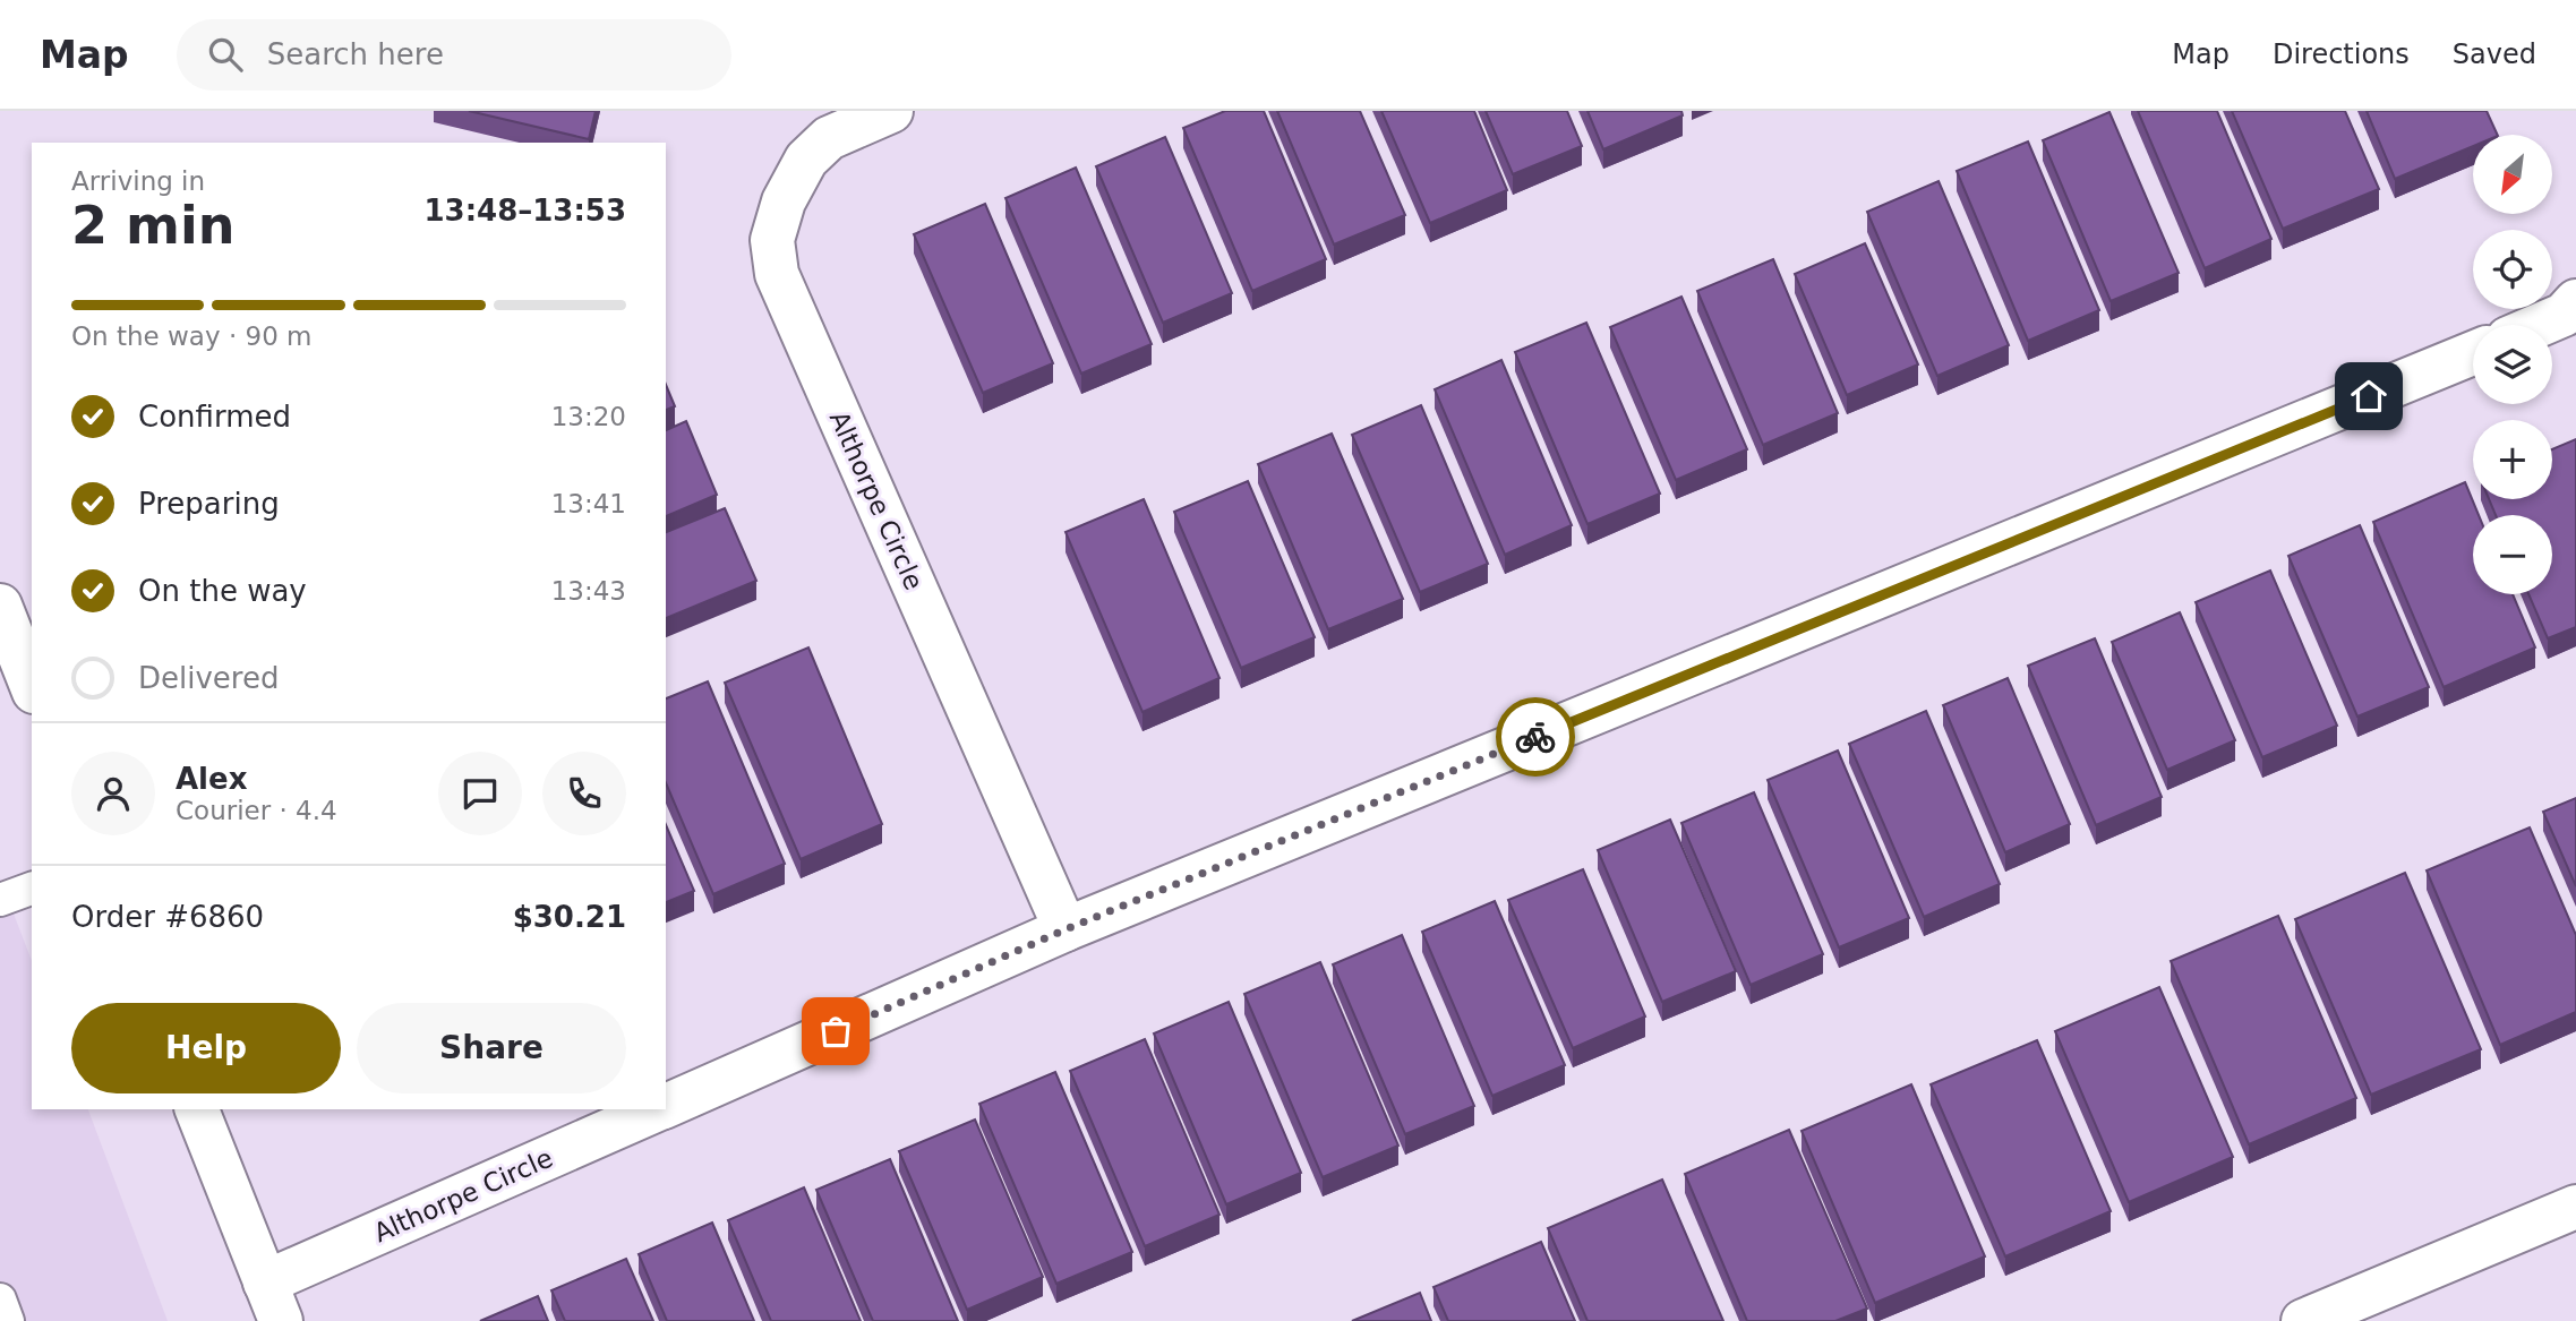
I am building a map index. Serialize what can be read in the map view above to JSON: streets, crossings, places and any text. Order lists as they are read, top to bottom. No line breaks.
{"streets":{"street":["Althorpe Circle"]},"north":"bottom left","page":{"header":"Map","search":"Search here","nav":["Map","Directions","Saved"],"map_buttons":["+","−"],"heading":["2 min","Arriving in","13:48–13:53"],"panel":["Alex","Courier · 4.4","Order #6860","$30.21"],"bar":"On the way · 90 m","list":[["Confirmed","13:20"],["Preparing","13:41"],["On the way","13:43"],"Delivered"],"buttons":["Help","Share"]}}
